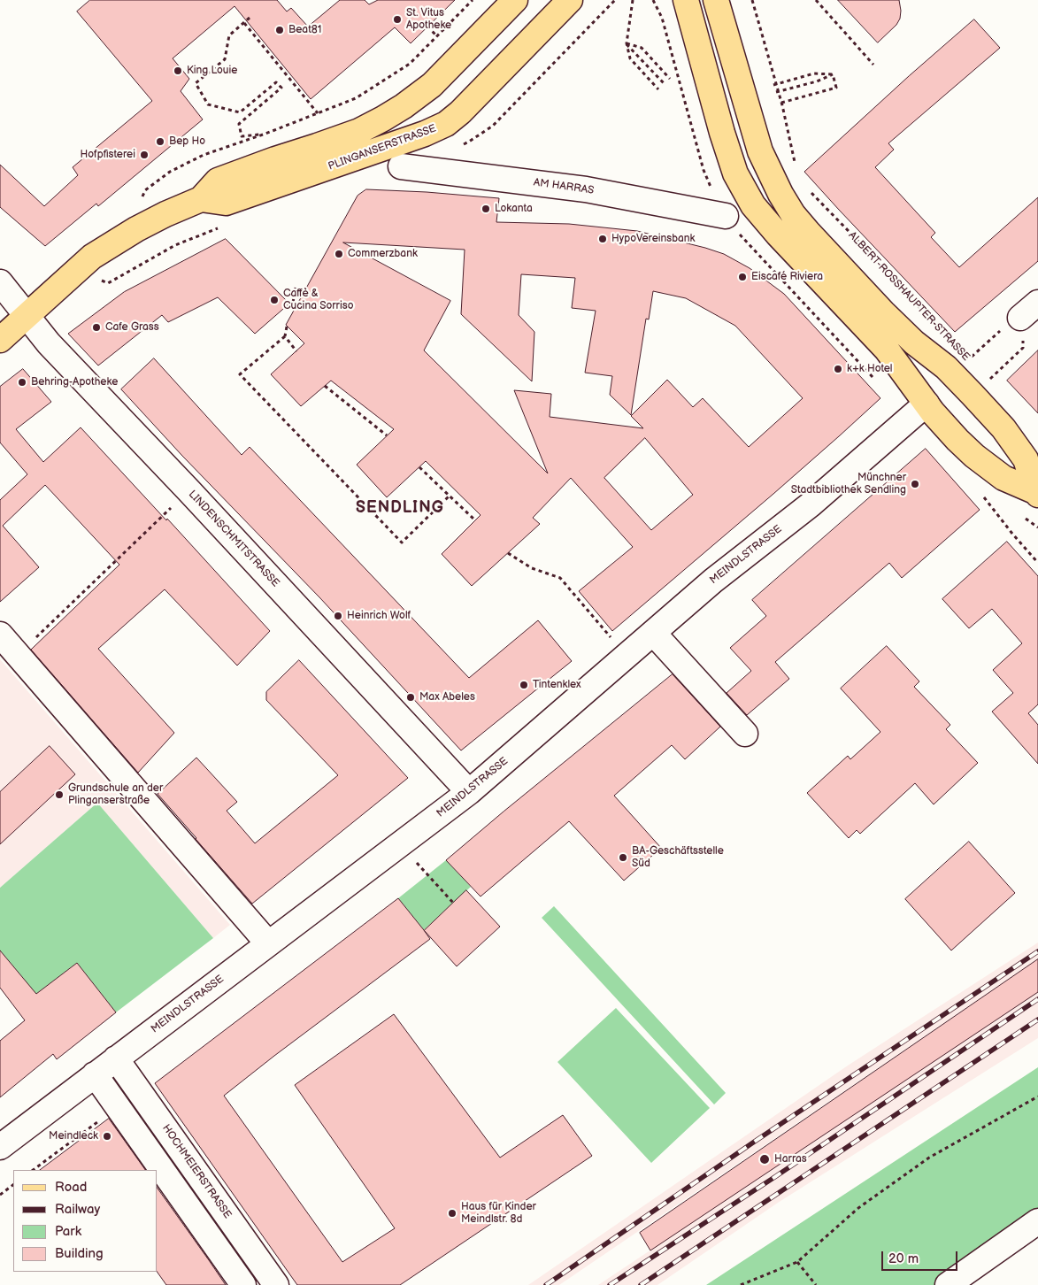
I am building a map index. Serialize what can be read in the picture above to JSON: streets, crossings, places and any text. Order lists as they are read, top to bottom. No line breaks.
{"streets":{"main road":["PLINGANSERSTRASSE","ALBERT-ROSSHAUPTER-STRASSE"],"street":["AM HARRAS","LINDENSCHMITSTRASSE","MEINDLSTRASSE","HOCHMEIERSTRASSE"]},"crossings":[["PLINGANSERSTRASSE","LINDENSCHMITSTRASSE"],["ALBERT-ROSSHAUPTER-STRASSE","MEINDLSTRASSE"],["LINDENSCHMITSTRASSE","MEINDLSTRASSE"],["MEINDLSTRASSE","HOCHMEIERSTRASSE"]],"districts":["SENDLING"],"places":["St. Vitus Apotheke","Beat81","King Louie","Bep Ho","Hofpfisterei","Lokanta","HypoVereinsbank","Commerzbank","Eiscafé Riviera","Caffè & Cucina Sorriso","Cafe Grass","k+k Hotel","Behring-Apotheke","Münchner Stadtbibliothek Sendling","Heinrich Wolf","Tintenklex","Max Abeles","Grundschule an der Plinganserstraße","BA-Geschäftsstelle Süd","Meindleck","Harras","Haus für Kinder Meindlstr. 8d"],"legend":["Road","Railway","Park","Building"],"scale_bar":"20 m"}
